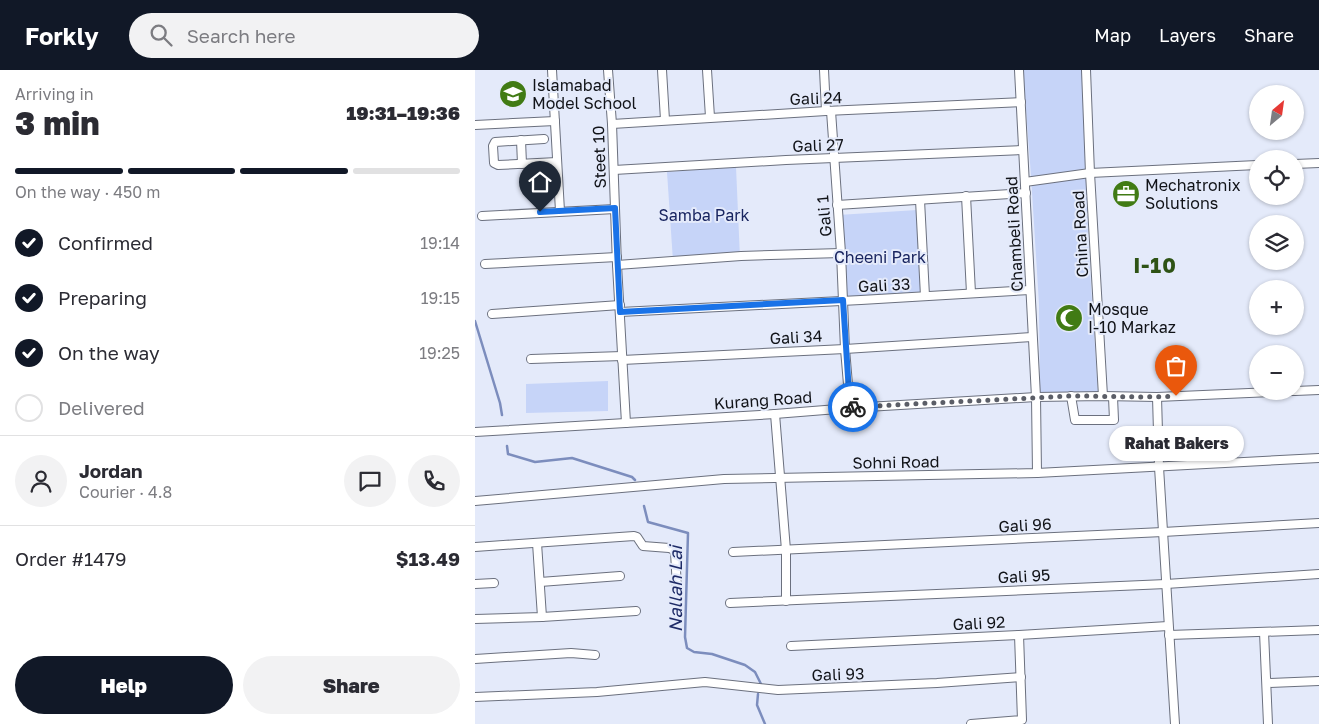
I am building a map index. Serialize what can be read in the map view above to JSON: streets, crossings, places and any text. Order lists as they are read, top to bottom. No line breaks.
{"streets":{"street":["Gali 24","Gali 27","Steet 10","Gali 1","Chambeli Road","China Road","Gali 33","Gali 34","Kurang Road","Sohni Road","Gali 96","Gali 95","Gali 92","Gali 93"]},"crossings":[["Gali 24","Steet 10"],["Gali 24","Gali 1"],["Gali 24","Chambeli Road"],["Gali 27","Steet 10"],["Gali 27","Gali 1"],["Gali 27","Chambeli Road"],["Steet 10","Gali 33"],["Steet 10","Gali 34"],["Steet 10","Kurang Road"],["Gali 1","Gali 33"],["Gali 1","Gali 34"],["Gali 1","Kurang Road"],["Chambeli Road","Gali 33"],["Chambeli Road","Gali 34"],["Chambeli Road","Kurang Road"],["Chambeli Road","Sohni Road"],["China Road","Kurang Road"]],"districts":["I-10"],"water":["Nallah Lai"],"parks":["Samba Park","Cheeni Park"],"places":{"school or university":["Islamabad Model School"],"office":["Mechatronix Solutions"],"mosque":["Mosque I-10 Markaz"],"other":["Rahat Bakers"]},"north":"top right","page":{"header":"Forkly","search":"Search here","nav":["Map","Layers","Share"],"heading":["3 min","Arriving in","19:31–19:36"],"panel":["Jordan","Courier · 4.8","Order #1479","$13.49"],"map_buttons":["+","−"],"bar":"On the way · 450 m","list":[["Confirmed","19:14"],["Preparing","19:15"],["On the way","19:25"],"Delivered"],"bubble":"Rahat Bakers","buttons":["Help","Share"]}}
